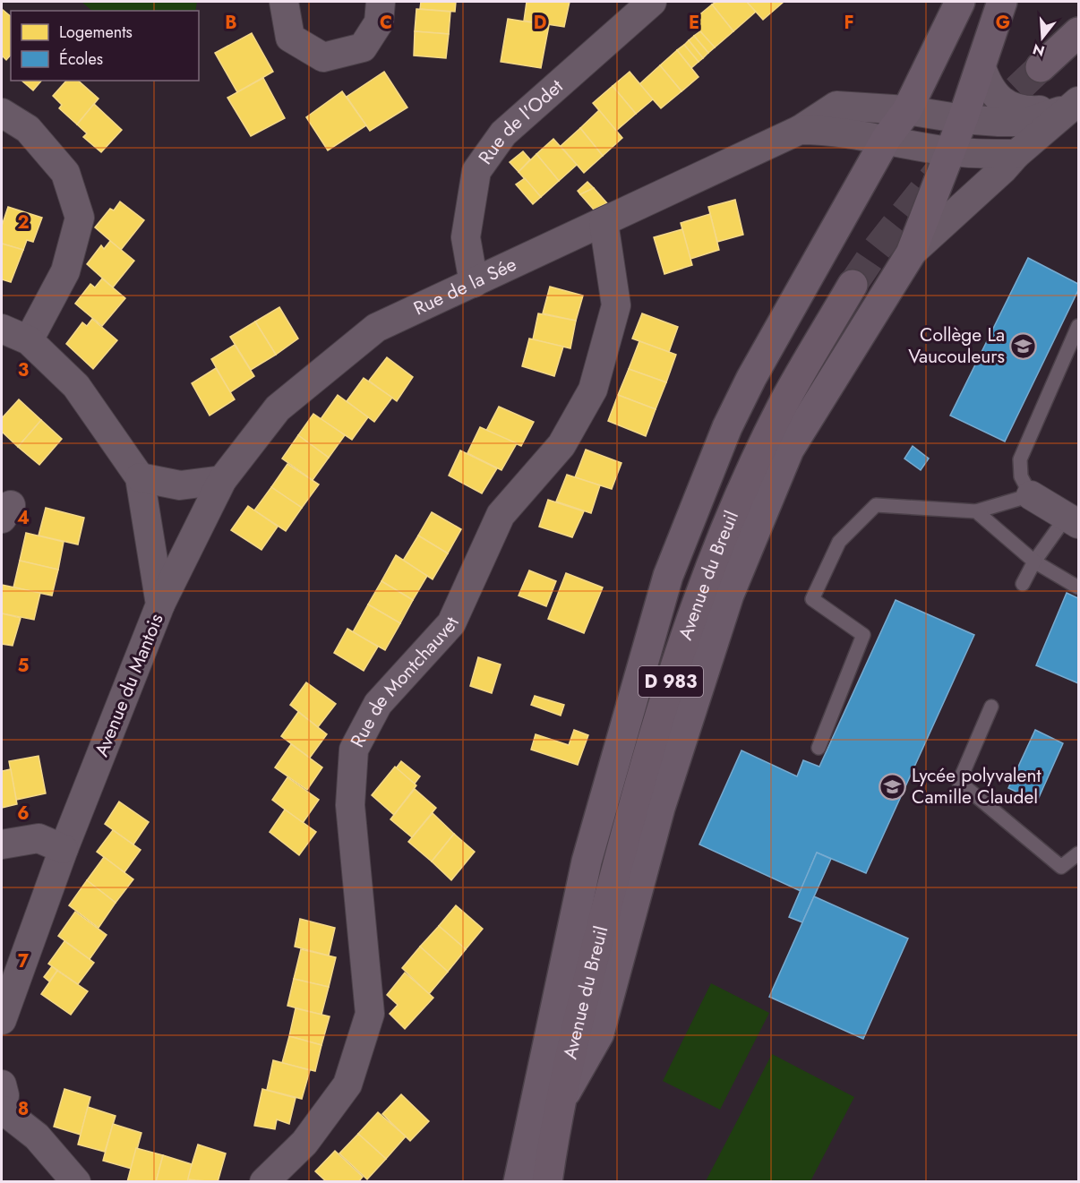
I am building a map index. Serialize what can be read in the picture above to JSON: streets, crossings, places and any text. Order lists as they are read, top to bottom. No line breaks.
{"streets":{"main road":["Avenue du Breuil","D 983"],"street":["Rue de l'Odet","Rue de la Sée","Rue de Montchauvet","Avenue du Mantois"]},"crossings":[["Rue de l'Odet","Rue de la Sée"],["Rue de la Sée","Rue de Montchauvet"],["Rue de la Sée","Avenue du Mantois"]],"places":{"school or university":["Collège La Vaucouleurs","Lycée polyvalent Camille Claudel"]},"legend":["Logements","Écoles"],"north":"bottom","grid":{"columns":["B","C","D","E","F","G"],"rows":["2","3","4","5","6","7","8"]}}
